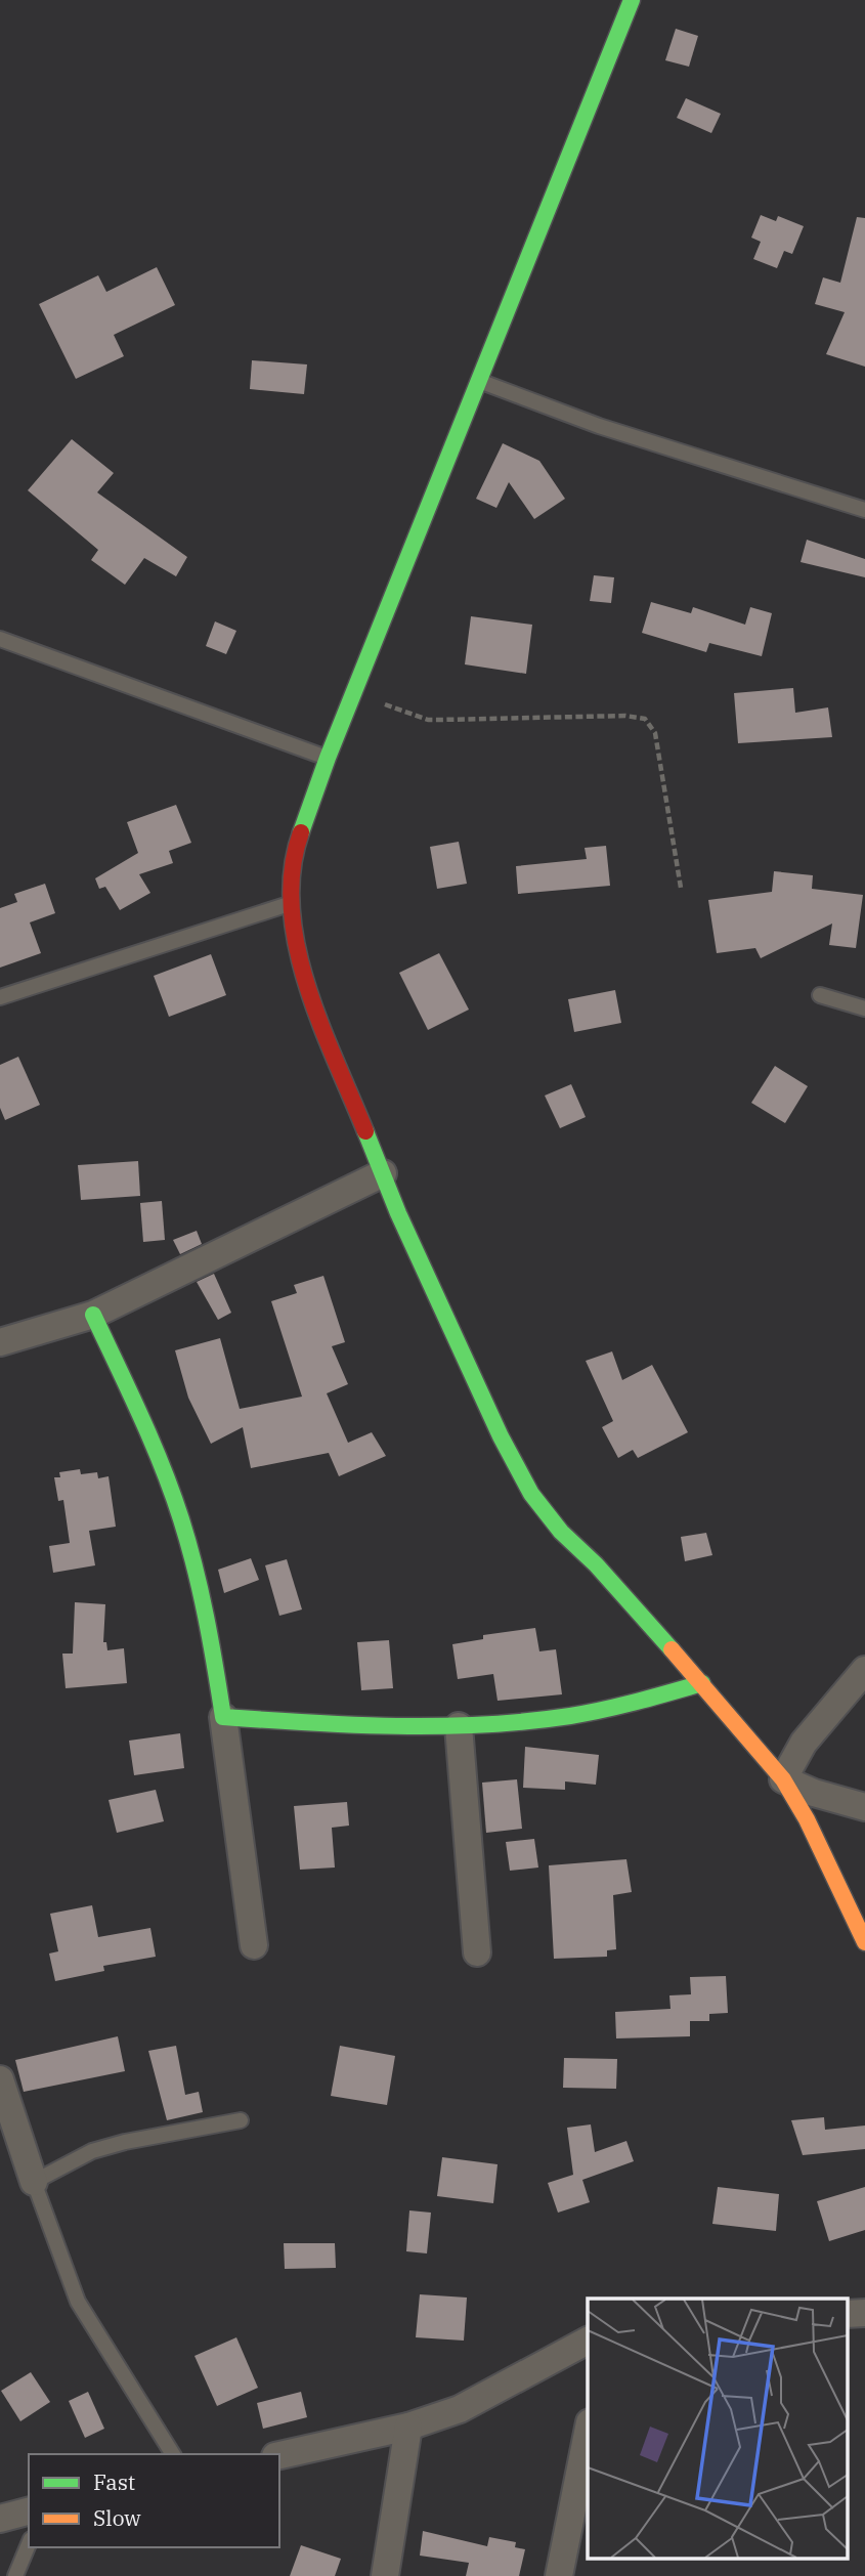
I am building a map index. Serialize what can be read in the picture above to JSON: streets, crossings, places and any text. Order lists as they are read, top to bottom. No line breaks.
{"legend":["Fast","Slow"]}
